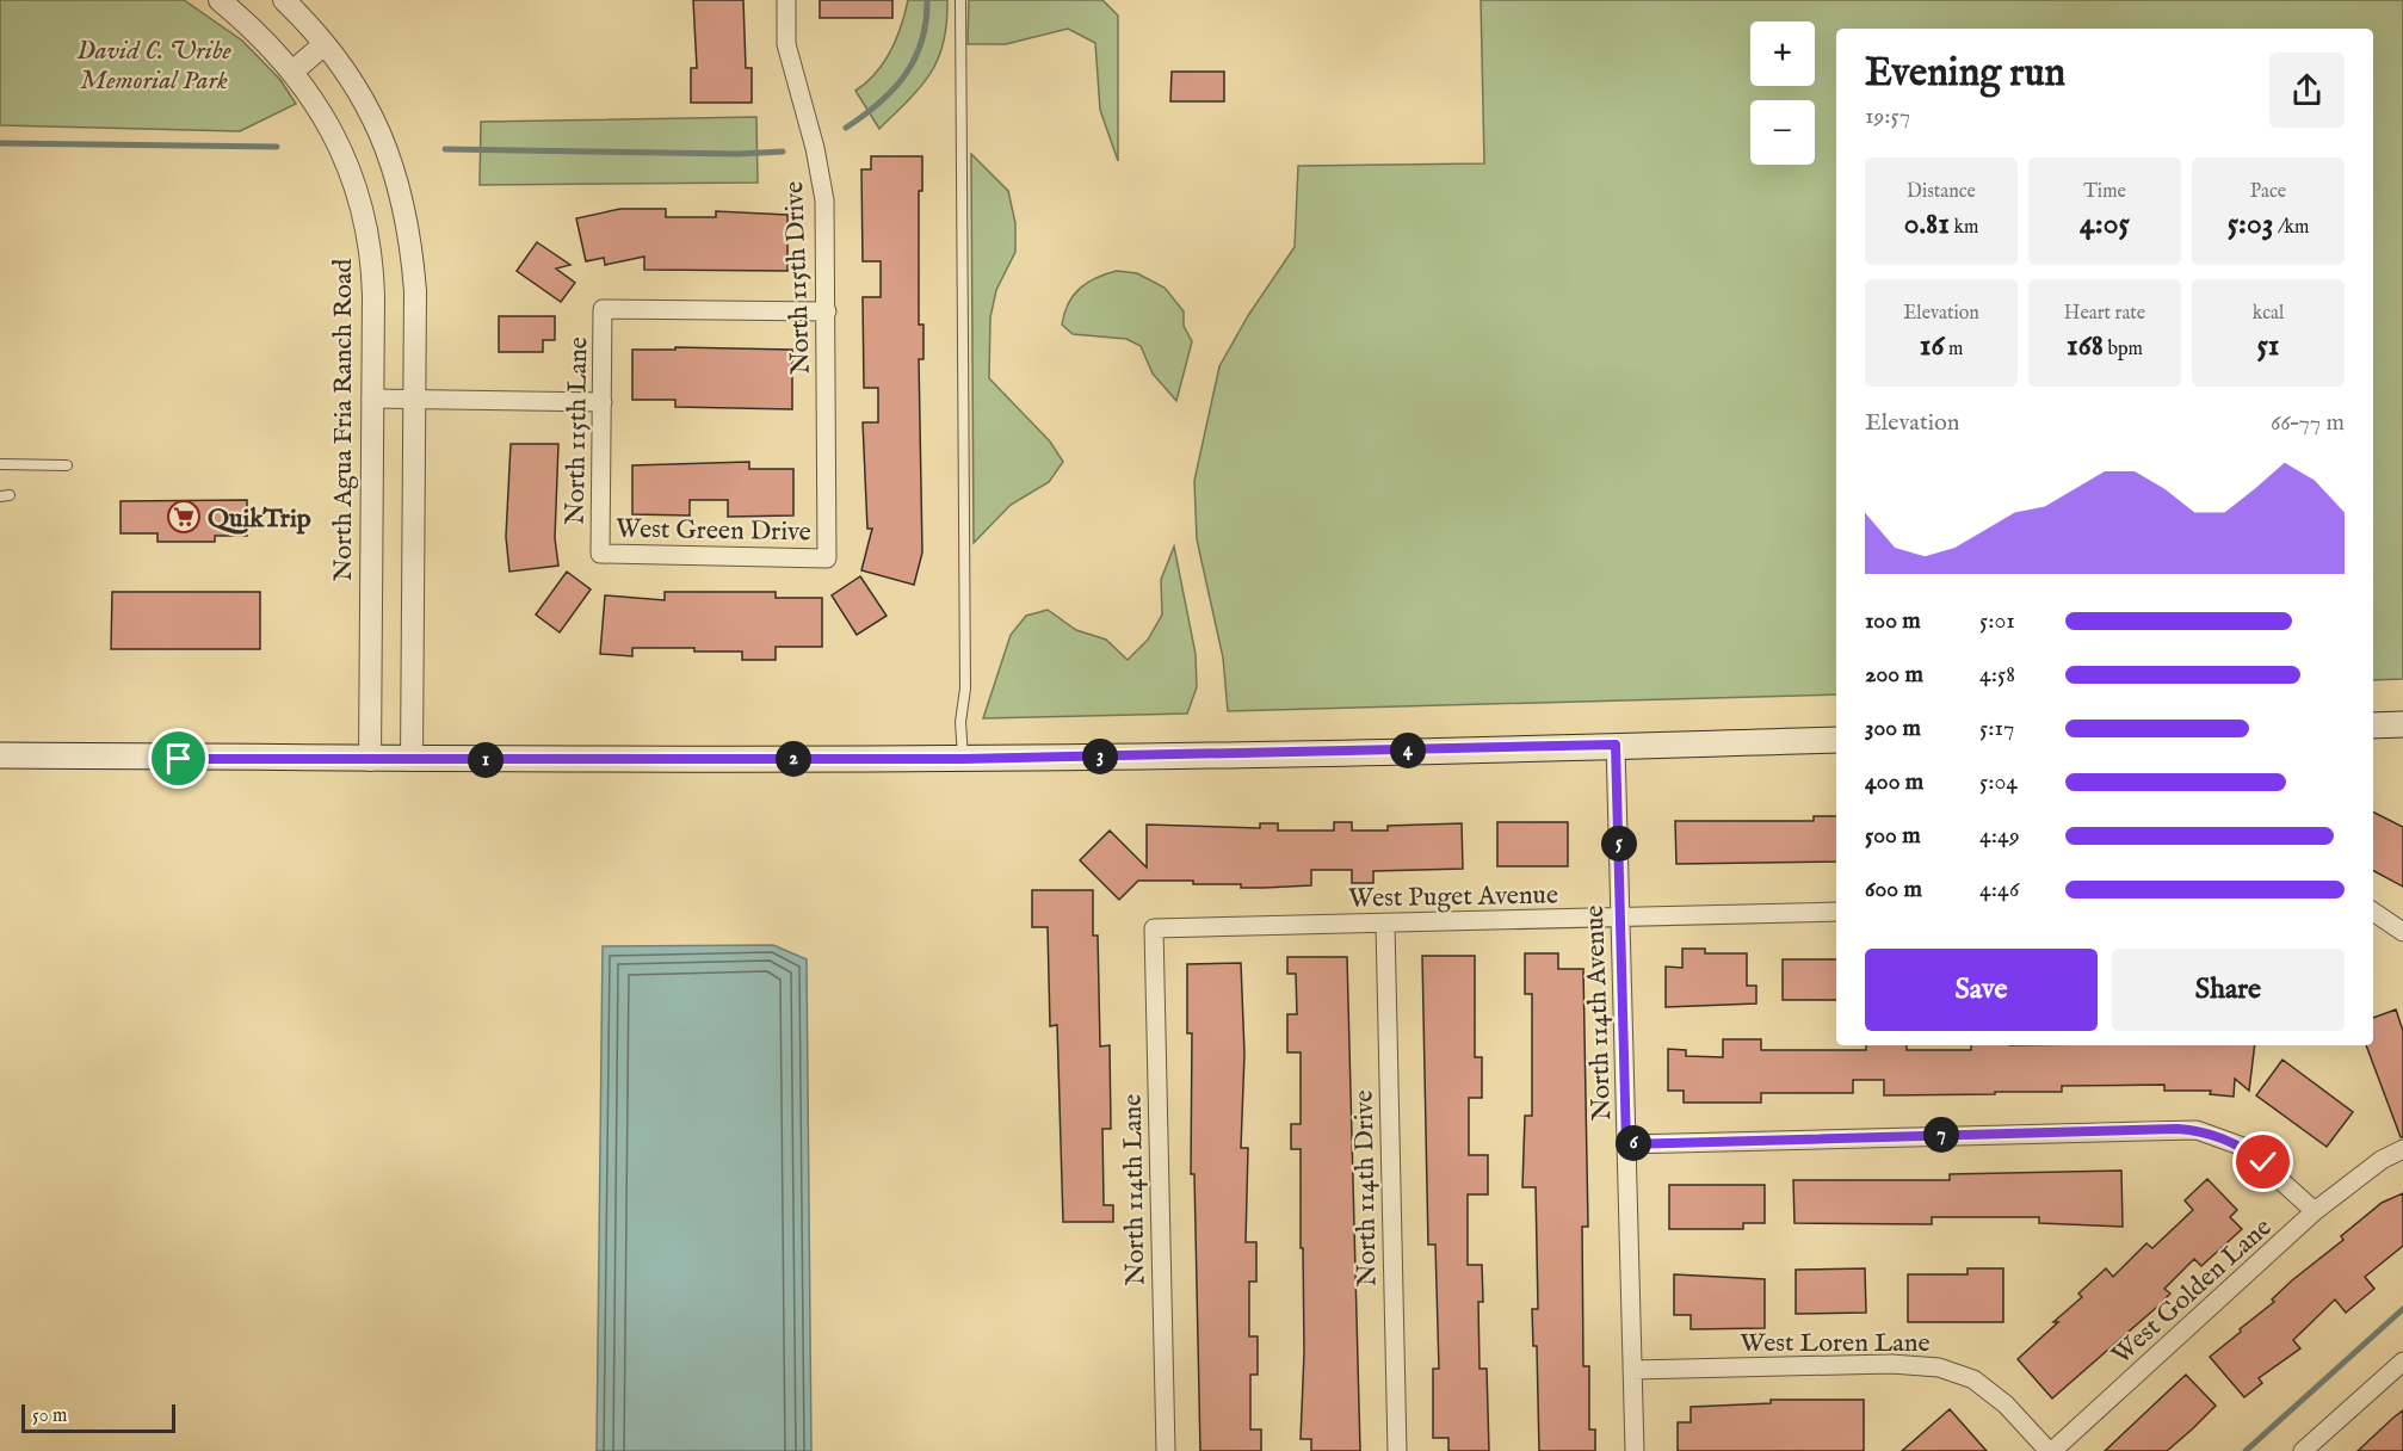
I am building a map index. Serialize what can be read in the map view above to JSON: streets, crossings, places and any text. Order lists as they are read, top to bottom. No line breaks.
{"streets":{"street":["North 115th Drive","North Agua Fria Ranch Road","North 115th Lane","West Green Drive","West Puget Avenue","North 114th Avenue","North 114th Drive","North 114th Lane","West Golden Lane","West Loren Lane"]},"crossings":[["North 115th Drive","North 115th Lane"],["North 115th Drive","West Green Drive"],["North 115th Lane","West Green Drive"],["West Puget Avenue","North 114th Avenue"],["West Puget Avenue","North 114th Drive"],["West Puget Avenue","North 114th Lane"],["North 114th Avenue","West Loren Lane"],["West Golden Lane","West Loren Lane"]],"parks":["David C. Uribe Memorial Park"],"places":{"supermarket":["QuikTrip"]},"scale_bar":"50 m","page":{"map_buttons":["+","−"],"heading":["Evening run","19:57"],"stats":[["Distance","0.81 km"],["Time","4:05"],["Pace","5:03 /km"],["Elevation","16 m"],["Heart rate","168 bpm"],["kcal","51"]],"chart":["Elevation","66–77 m"],"list":[{"name":"100 m","note":"5:01"},{"name":"200 m","note":"4:58"},{"name":"300 m","note":"5:17"},{"name":"400 m","note":"5:04"},{"name":"500 m","note":"4:49"},{"name":"600 m","note":"4:46"}],"pins":["4","3","2","1","5","7","6"],"buttons":["Save","Share"],"scale":"50 m"}}
